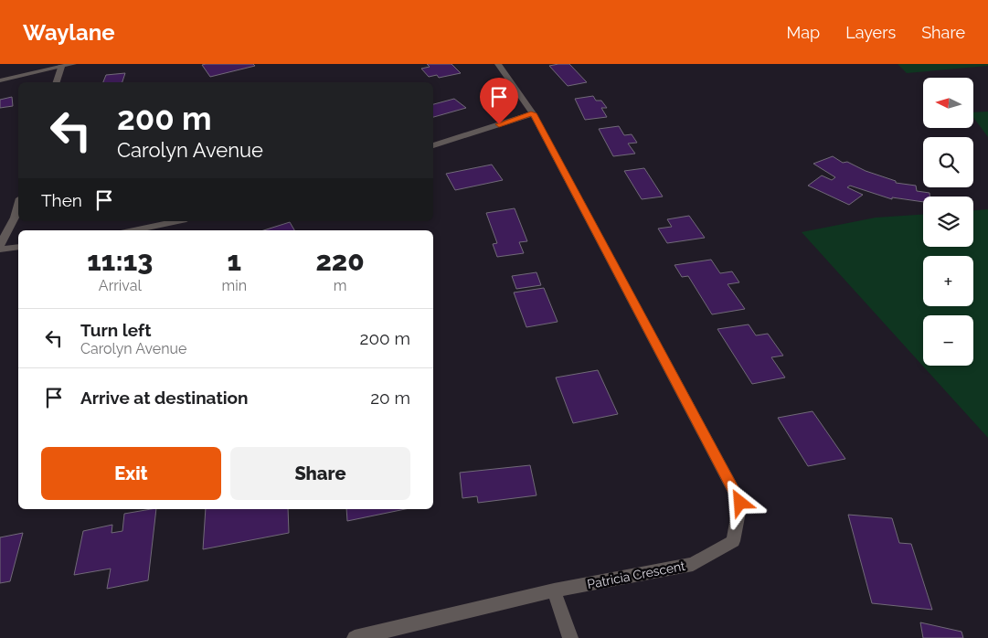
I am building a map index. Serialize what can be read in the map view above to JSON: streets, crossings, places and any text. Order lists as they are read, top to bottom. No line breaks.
{"streets":{"street":["Patricia Crescent"]},"north":"left","page":{"header":"Waylane","nav":["Map","Layers","Share"],"map_buttons":["+","−"],"turn":["200 m","Carolyn Avenue"],"then":"Then","eta":["11:13","Arrival","1","min","220","m"],"list":[{"name":"Turn left","note":"Carolyn Avenue","value":"200 m"},{"name":"Arrive at destination","value":"20 m"}],"buttons":["Exit","Share"]}}
